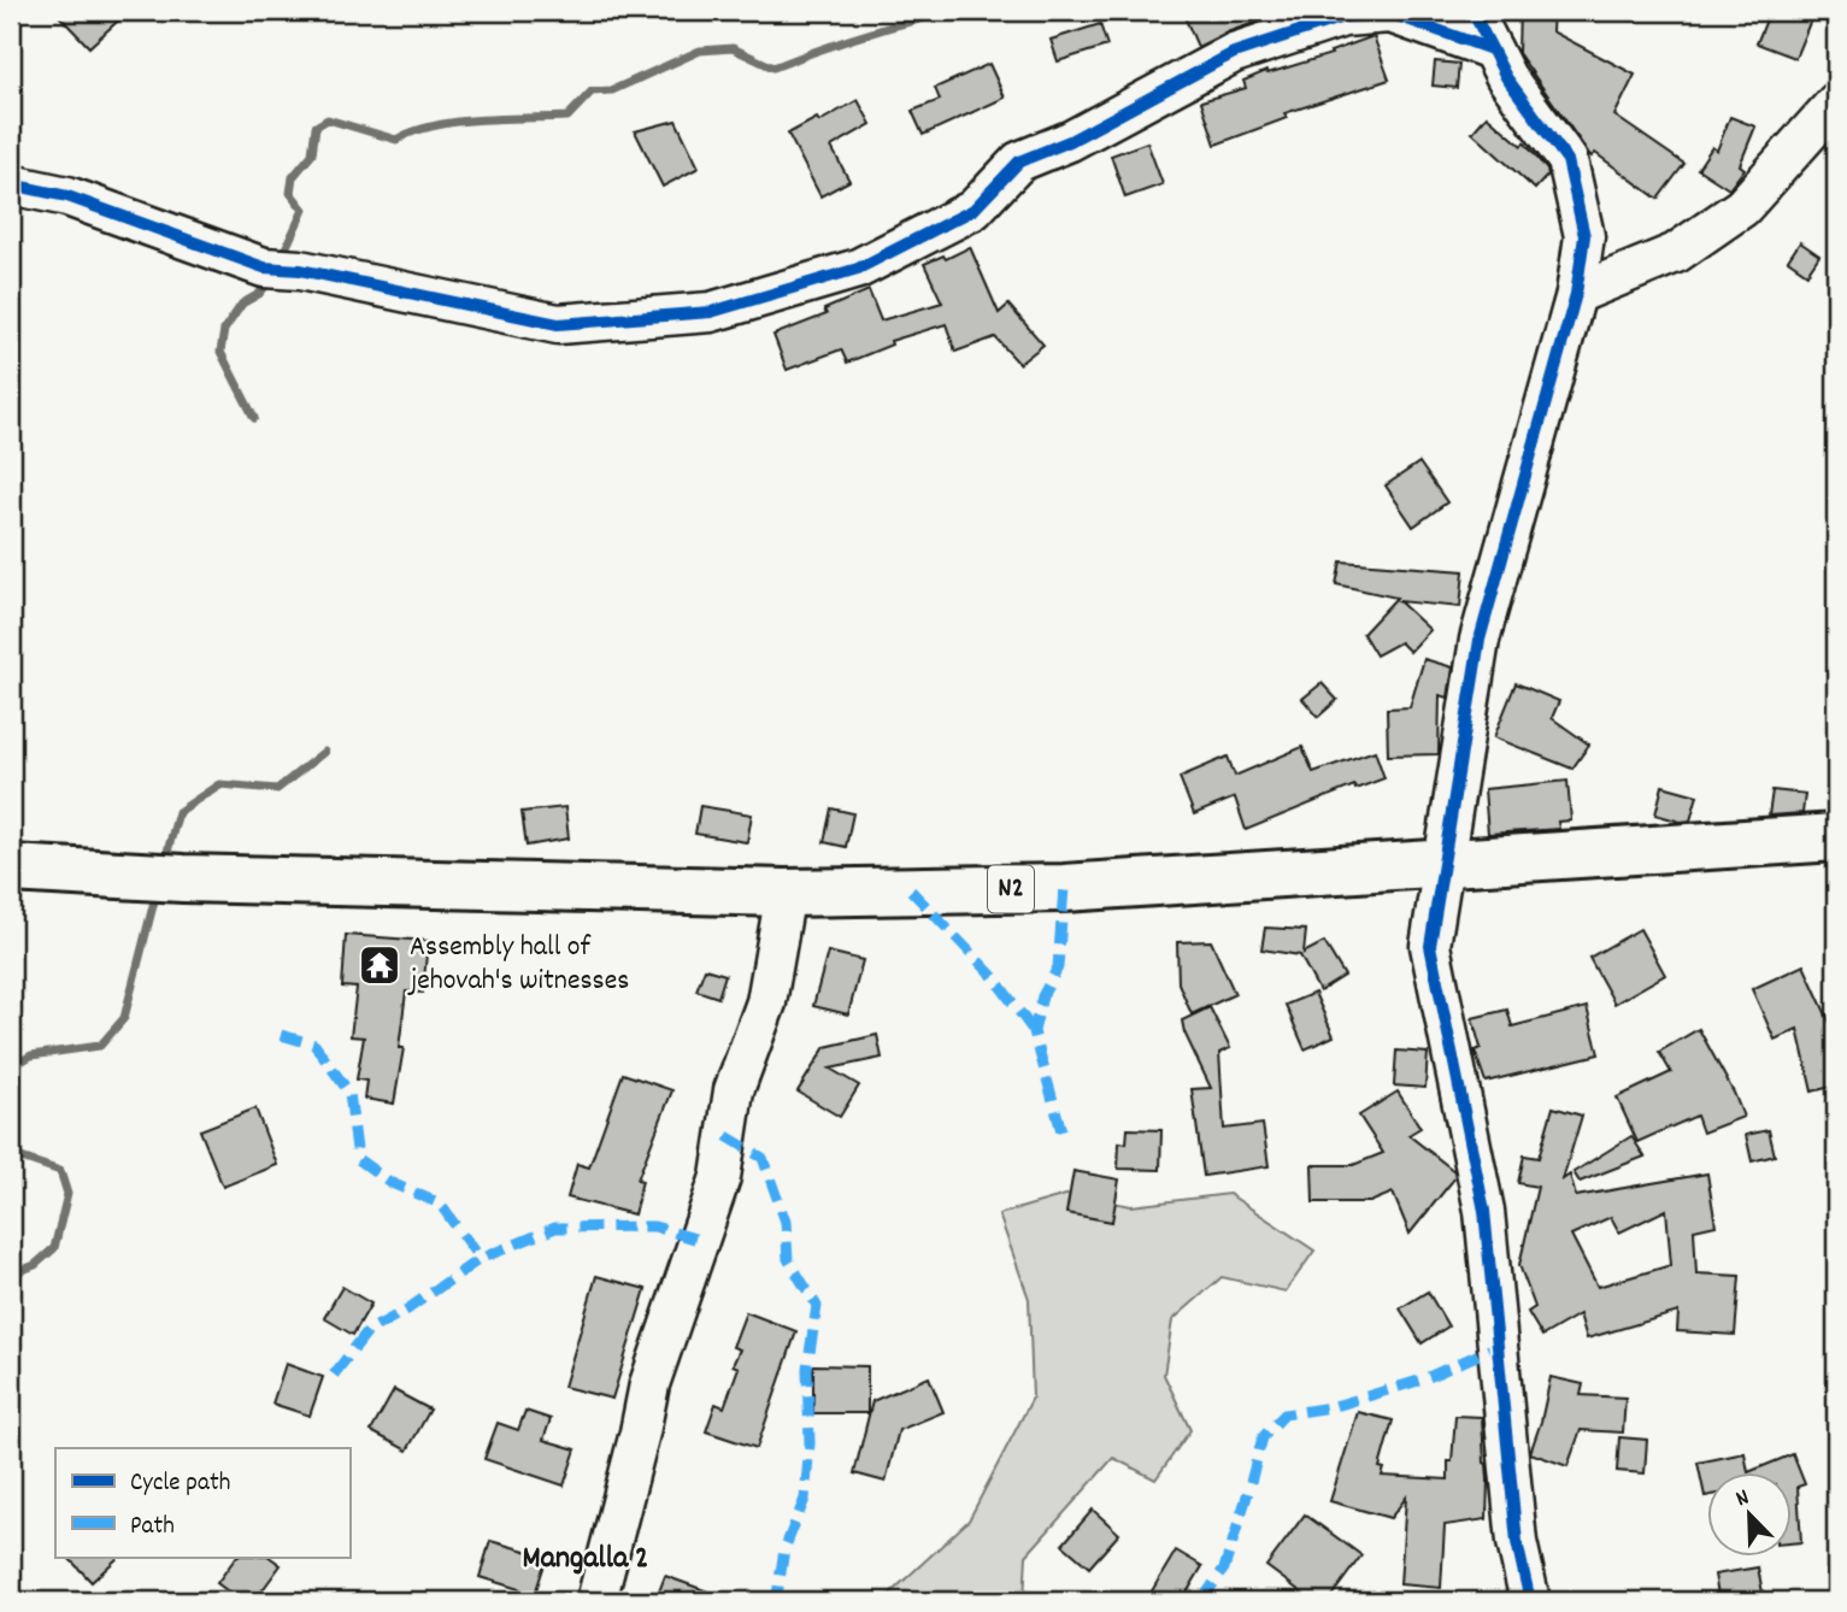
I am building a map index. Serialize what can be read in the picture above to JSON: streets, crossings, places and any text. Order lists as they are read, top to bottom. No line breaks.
{"streets":{"highway":["N2"]},"districts":["Mangalla 2"],"places":{"temple":["Assembly hall of jehovah's witnesses"]},"legend":["Cycle path","Path"],"north":"top left"}
